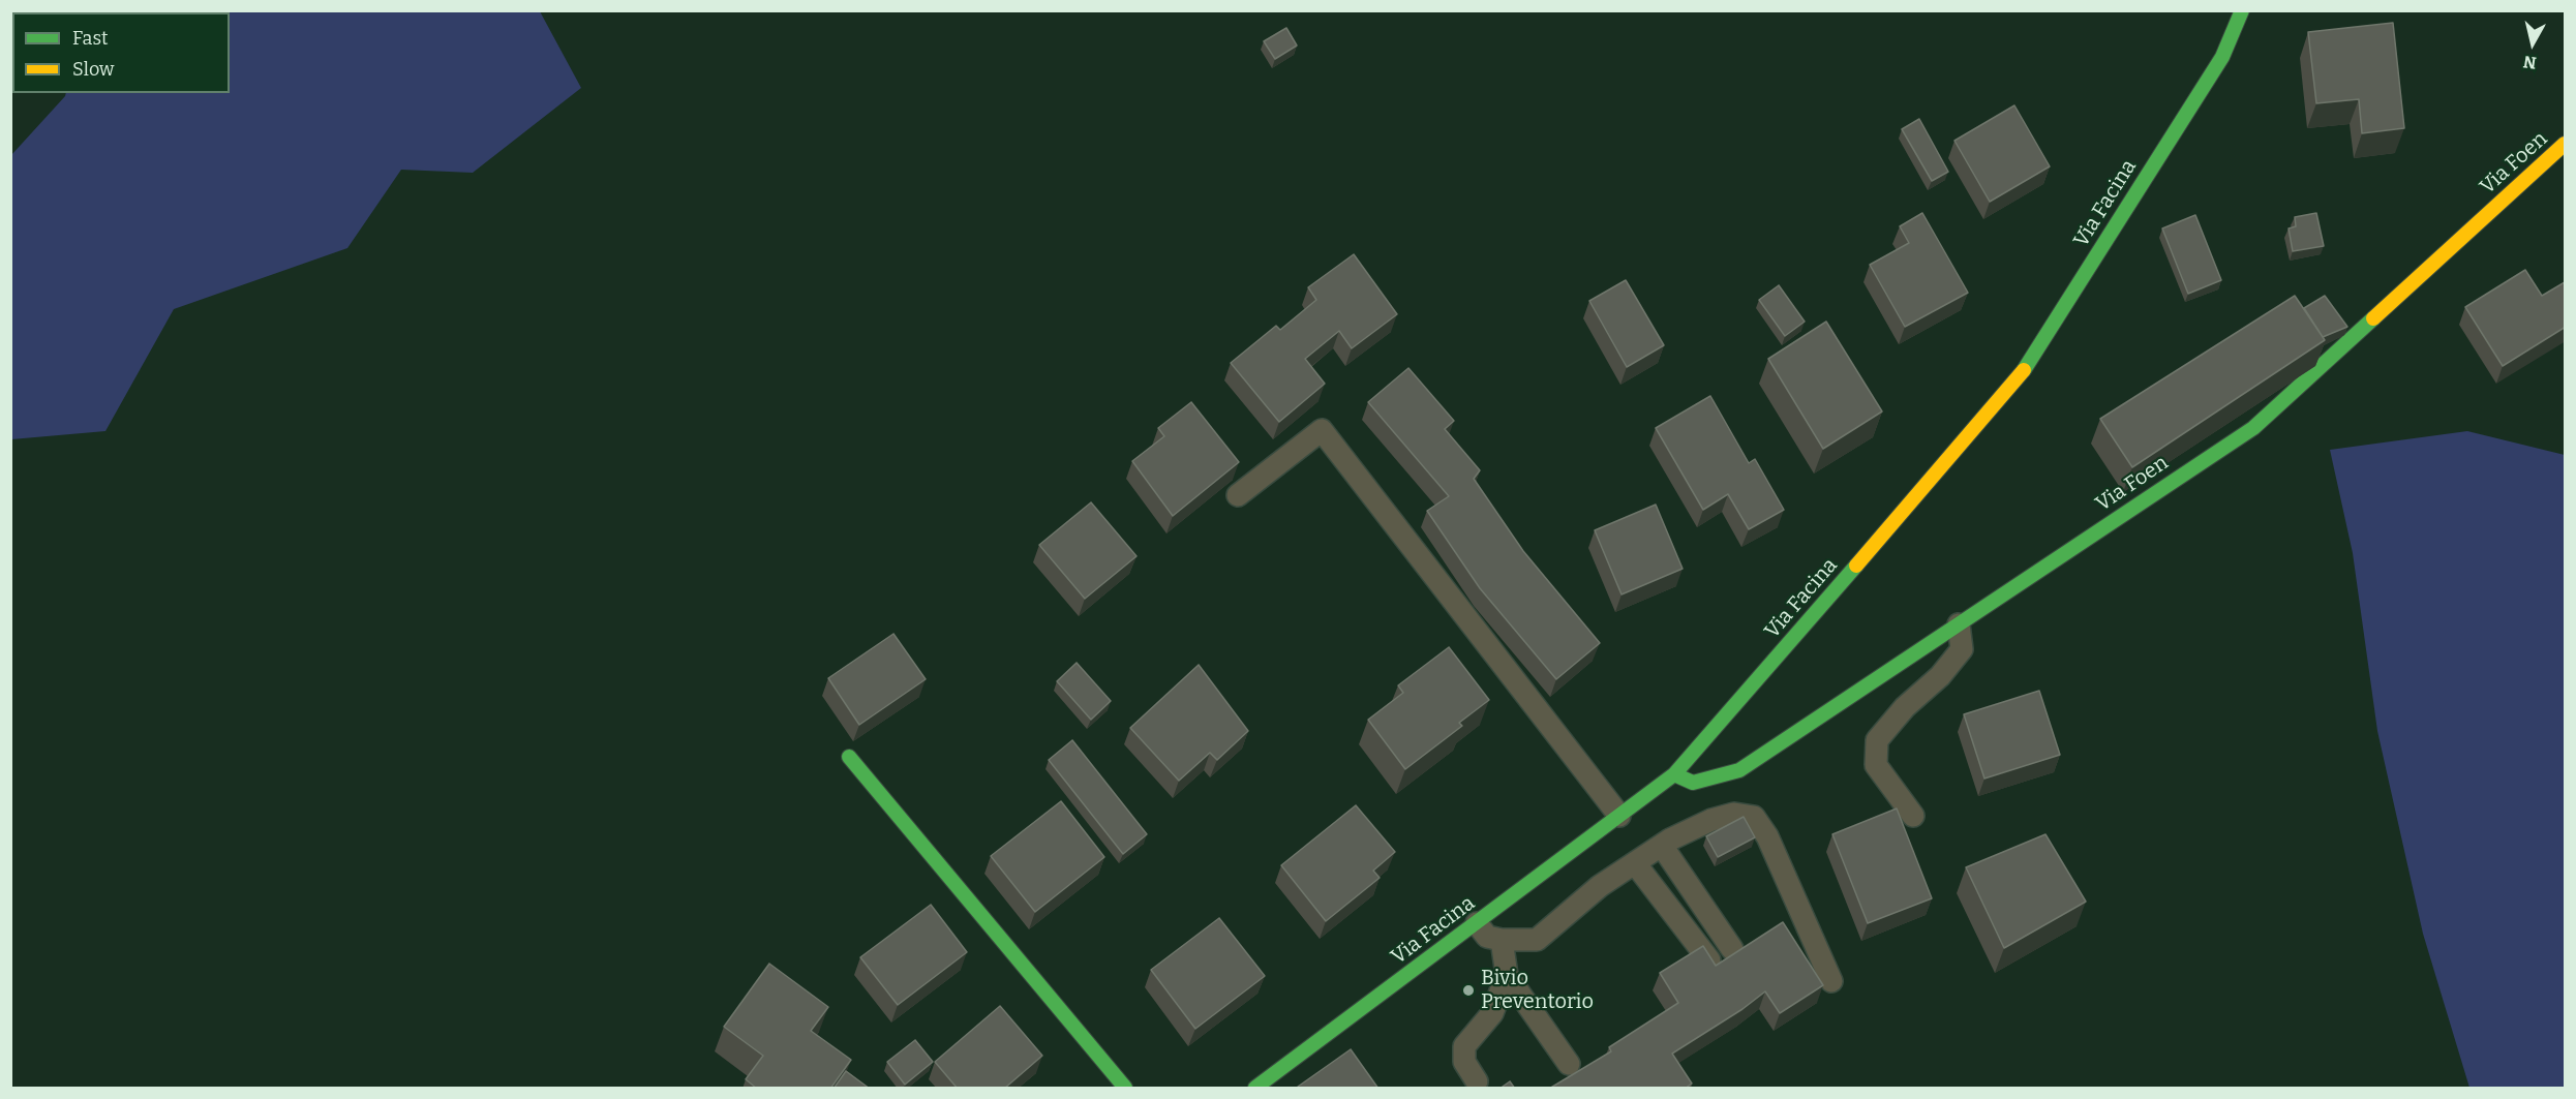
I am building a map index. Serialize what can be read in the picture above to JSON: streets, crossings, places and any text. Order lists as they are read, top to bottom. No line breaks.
{"streets":{"street":["Via Foen","Via Facina"]},"crossings":[["Via Foen","Via Facina"]],"places":["Bivio Preventorio"],"legend":["Fast","Slow"],"north":"bottom"}
